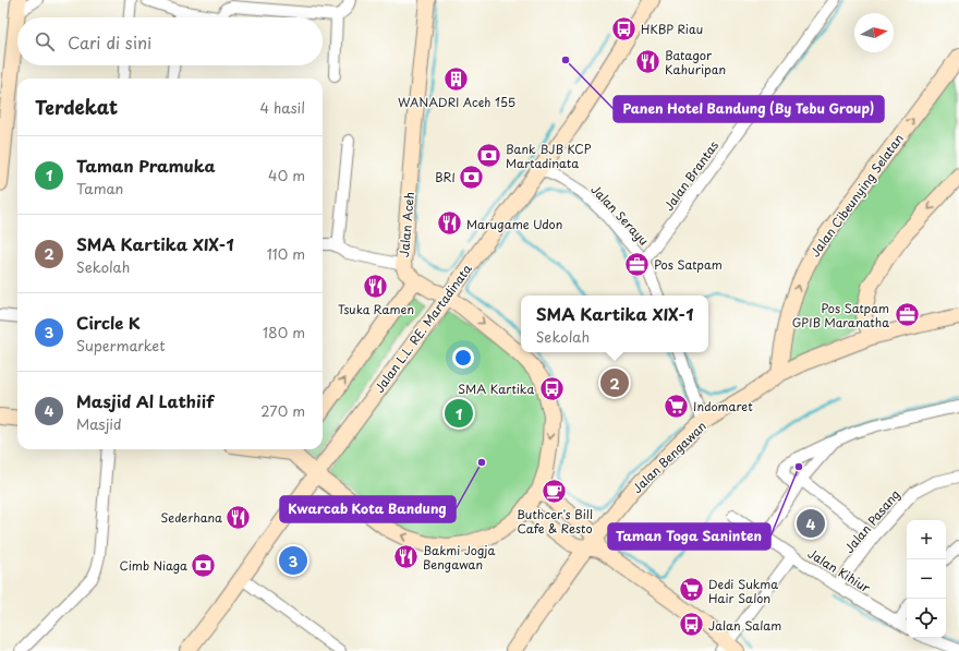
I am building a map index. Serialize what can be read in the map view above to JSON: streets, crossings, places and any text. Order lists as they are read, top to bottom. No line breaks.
{"streets":{"street":["Jalan Brantas","Jalan Cibeunying Selatan","Jalan Serayu","Jalan Aceh","Jalan L.L. RE. Martadinata","Jalan Bengawan","Jalan Pasang","Jalan Kihiur"]},"crossings":[["Jalan Brantas","Jalan Serayu"],["Jalan Cibeunying Selatan","Jalan Bengawan"],["Jalan Serayu","Jalan L.L. RE. Martadinata"],["Jalan Pasang","Jalan Kihiur"]],"places":{"bus stop":["HKBP Riau","SMA Kartika","Jalan Salam"],"other":["Panen Hotel Bandung (By Tebu Group)","Kwarcab Kota Bandung","Taman Toga Saninten"],"restaurant":["Batagor Kahuripan","Marugame Udon","Tsuka Ramen","Sederhana","Bakmi Jogja Bengawan"],"building":["WANADRI Aceh 155"],"bank":["Bank BJB KCP Martadinata","BRI","Cimb Niaga"],"office":["Pos Satpam","Pos Satpam GPIB Maranatha"],"supermarket":["Indomaret","Dedi Sukma Hair Salon"],"cafe":["Buthcer's Bill Cafe & Resto"]},"north":"right","page":{"search":"Cari di sini","heading":["Terdekat","4 hasil"],"list":[{"mark":"1","name":"Taman Pramuka","note":"Taman","value":"40 m"},{"mark":"2","name":"SMA Kartika XIX-1","note":"Sekolah","value":"110 m"},{"mark":"3","name":"Circle K","note":"Supermarket","value":"180 m"},{"mark":"4","name":"Masjid Al Lathiif","note":"Masjid","value":"270 m"}],"popup":["SMA Kartika XIX-1","Sekolah"],"pins":["2","1","4","3"],"map_buttons":["+","−"]}}
